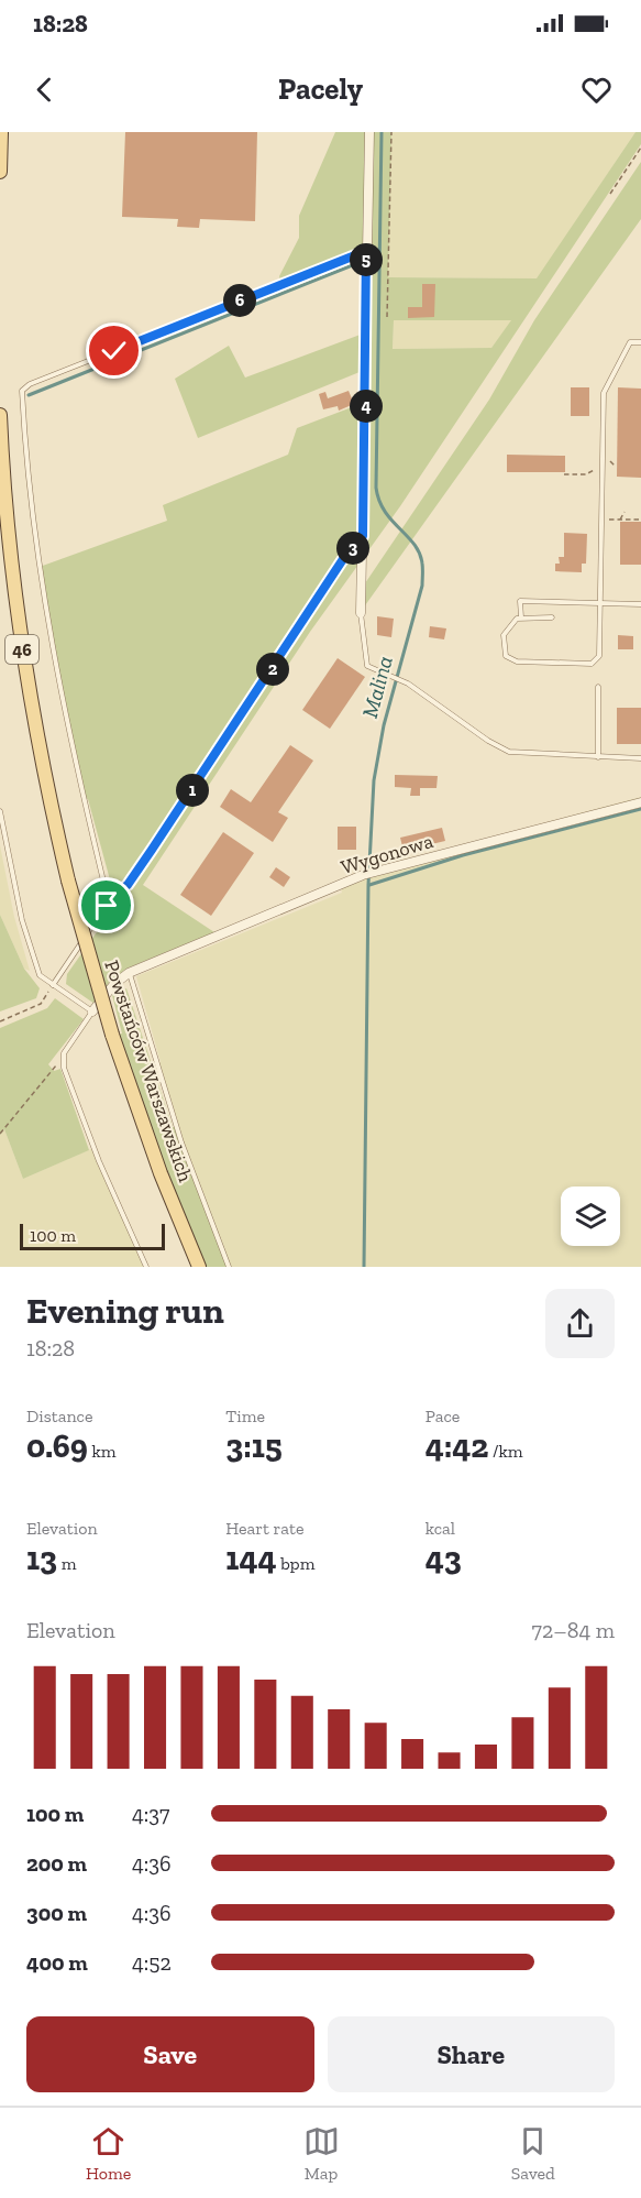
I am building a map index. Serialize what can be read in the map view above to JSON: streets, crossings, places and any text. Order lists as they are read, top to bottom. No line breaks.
{"streets":{"main road":["46","Powstańców Warszawskich"],"street":["Wygonowa"]},"water":["Malina"],"scale_bar":"100 m","page":{"status":"18:28","header":"Pacely","pins":["5","6","4","3","2","1"],"scale":"100 m","heading":["Evening run","18:28"],"stats":[["Distance","0.69 km"],["Time","3:15"],["Pace","4:42 /km"],["Elevation","13 m"],["Heart rate","144 bpm"],["kcal","43"]],"chart":["Elevation","72–84 m"],"list":[{"name":"100 m","note":"4:37"},{"name":"200 m","note":"4:36"},{"name":"300 m","note":"4:36"},{"name":"400 m","note":"4:52"}],"buttons":["Save","Share"],"tabs":["Home","Map","Saved"]}}
